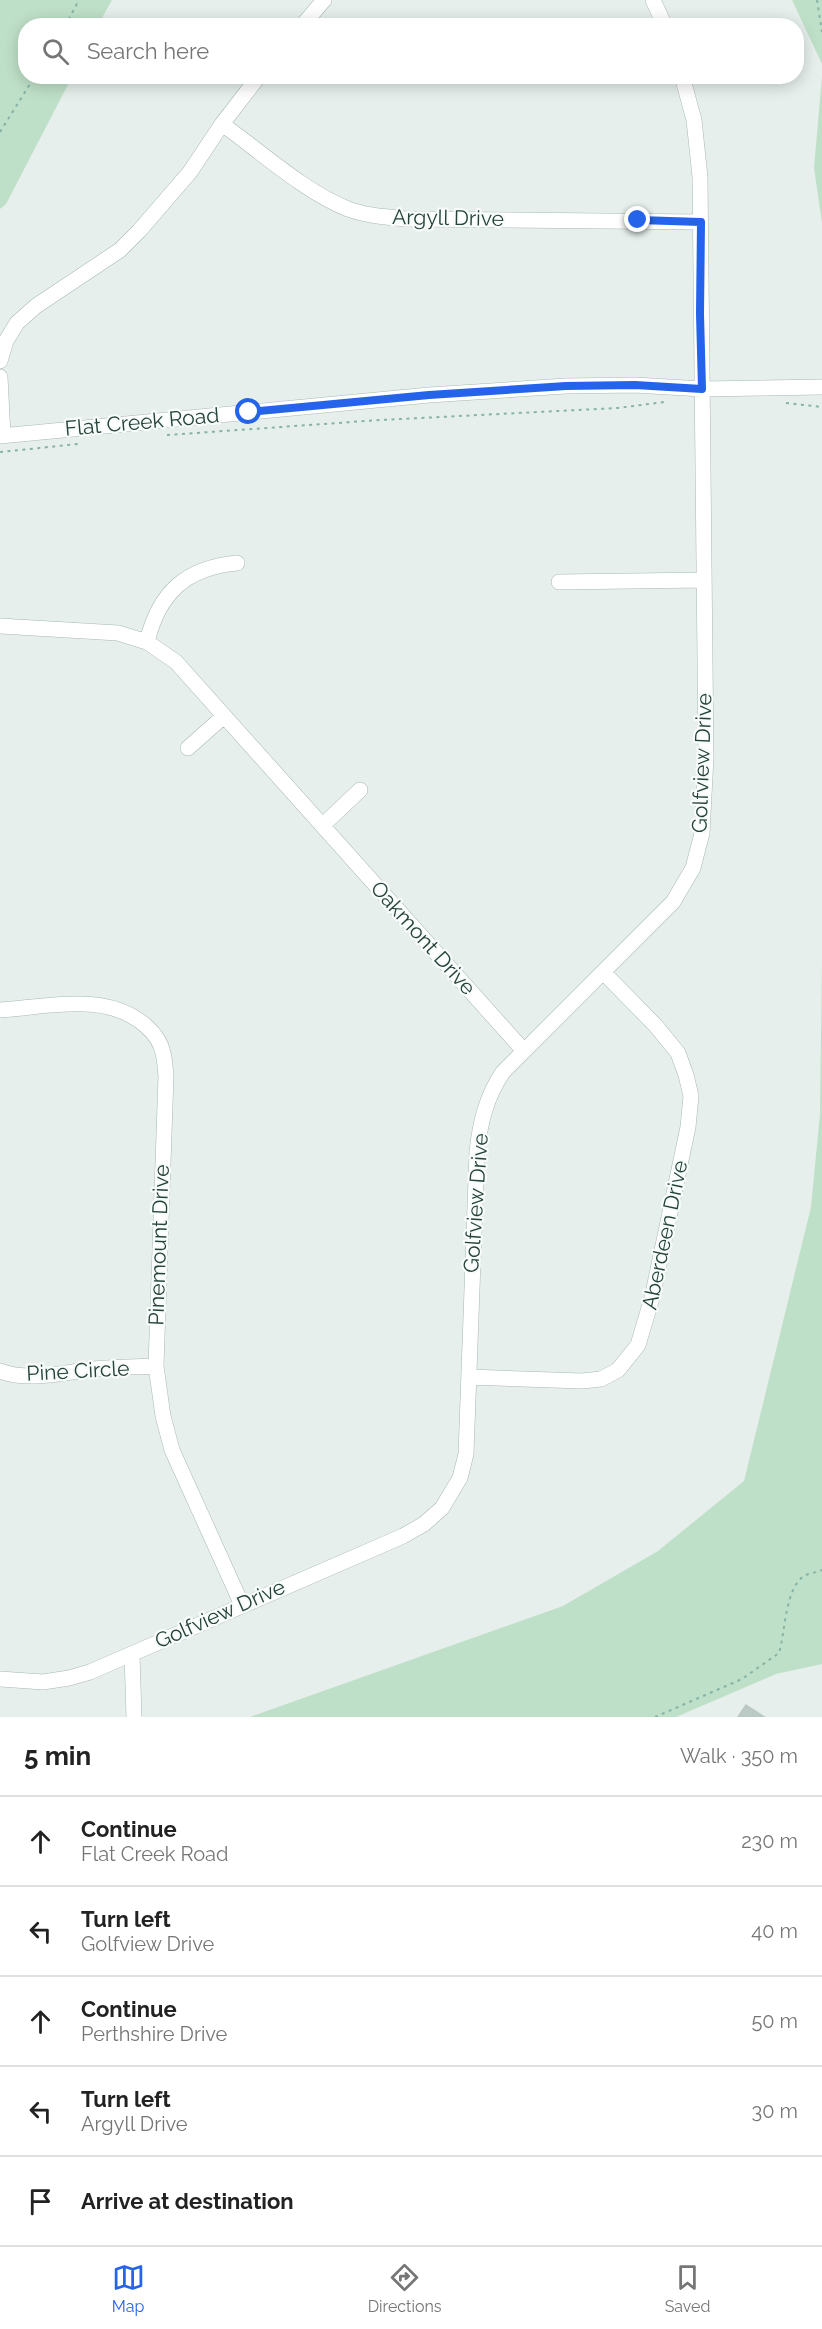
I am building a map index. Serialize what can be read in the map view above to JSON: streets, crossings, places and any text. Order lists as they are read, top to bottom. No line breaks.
{"streets":{"street":["Argyll Drive","Flat Creek Road","Golfview Drive","Oakmont Drive","Aberdeen Drive","Pinemount Drive","Pine Circle"]},"crossings":[["Argyll Drive","Golfview Drive"],["Flat Creek Road","Golfview Drive"],["Golfview Drive","Oakmont Drive"],["Golfview Drive","Aberdeen Drive"],["Golfview Drive","Pinemount Drive"],["Pinemount Drive","Pine Circle"]],"page":{"search":"Search here","heading":["5 min","Walk · 350 m"],"list":[["Continue","Flat Creek Road","230 m"],["Turn left","Golfview Drive","40 m"],["Continue","Perthshire Drive","50 m"],["Turn left","Argyll Drive","30 m"],"Arrive at destination"],"nav":["Map","Directions","Saved"]}}
